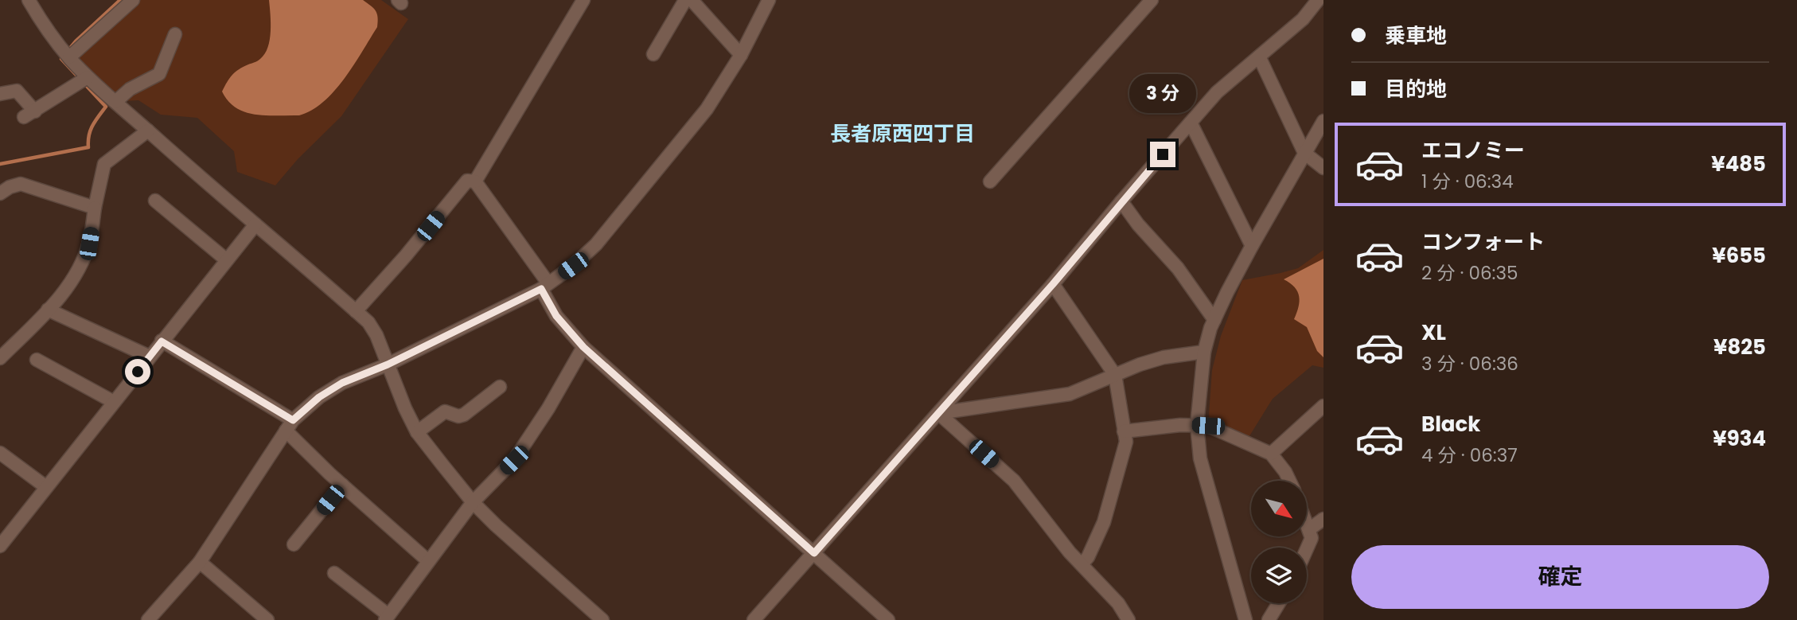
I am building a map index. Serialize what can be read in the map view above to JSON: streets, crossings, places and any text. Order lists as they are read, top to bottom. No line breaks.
{"districts":["長者原西四丁目"],"north":"bottom right","page":{"banner":["乗車地","目的地"],"bubble":"3 分","list":[{"name":"エコノミー","note":"1 分 · 06:34","value":"¥485"},{"name":"コンフォート","note":"2 分 · 06:35","value":"¥655"},{"name":"XL","note":"3 分 · 06:36","value":"¥825"},{"name":"Black","note":"4 分 · 06:37","value":"¥934"}],"buttons":"確定"}}
